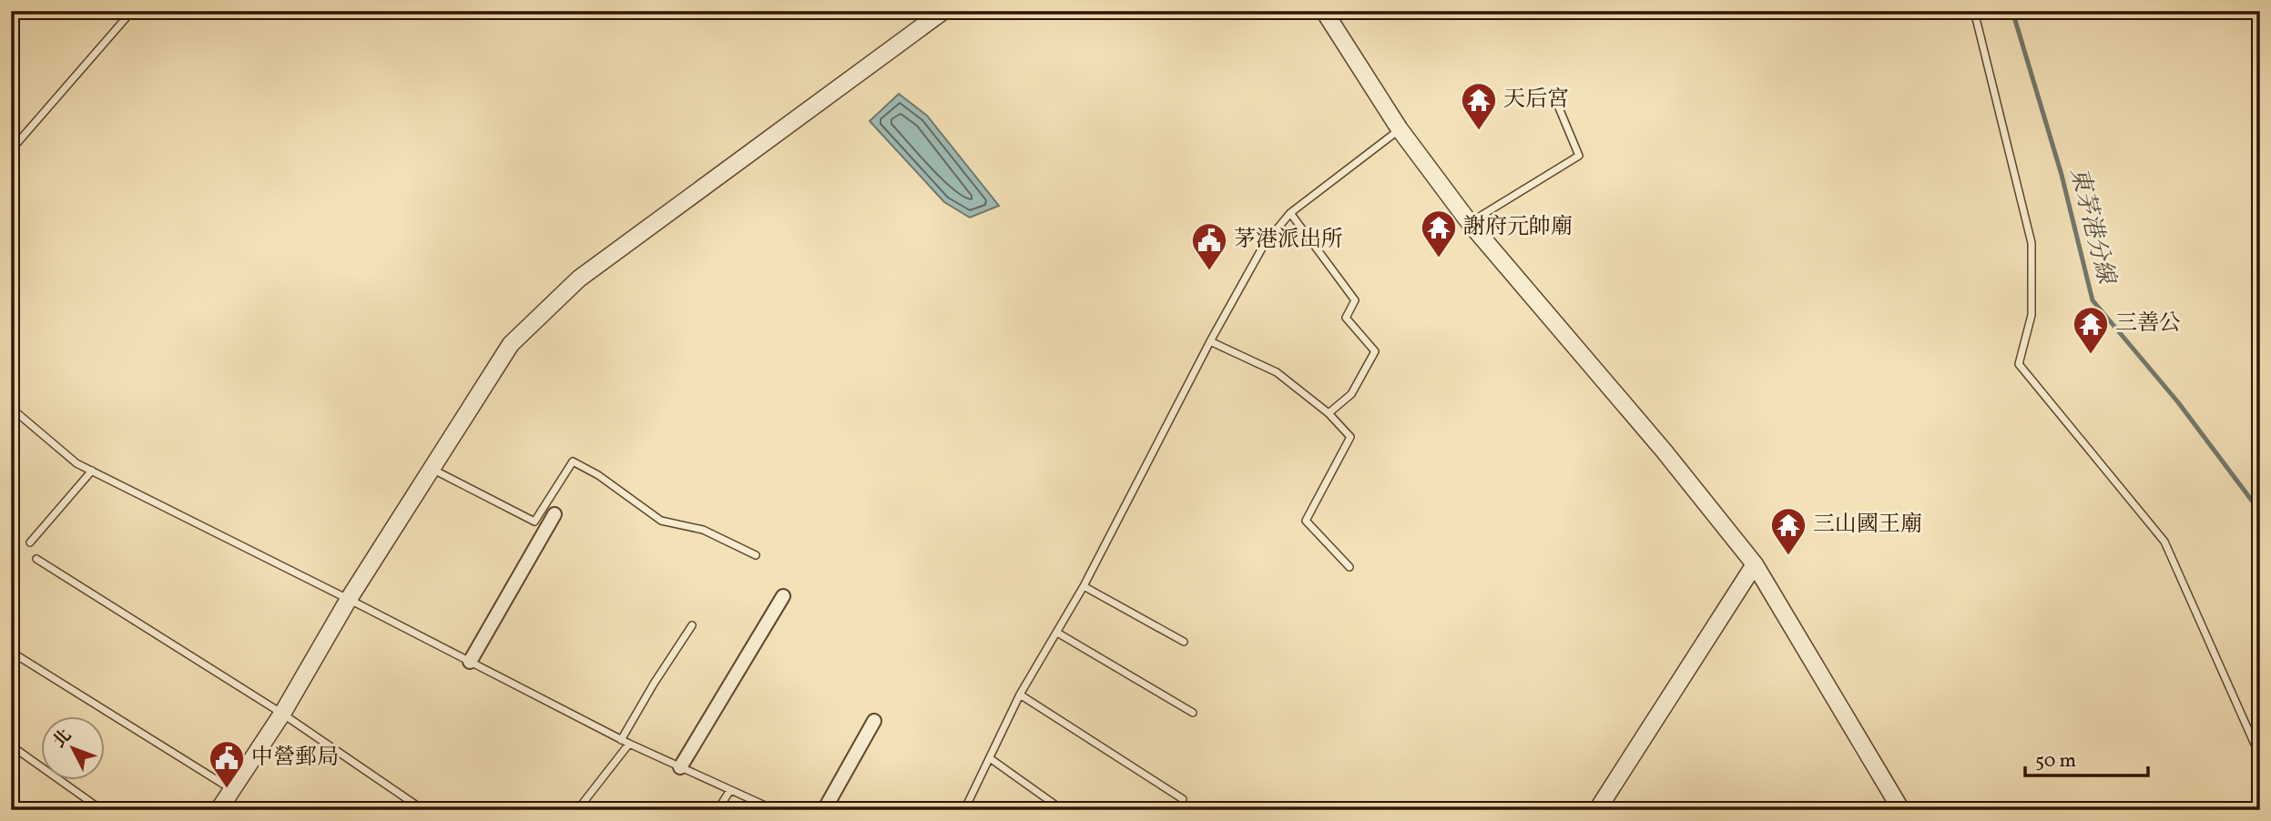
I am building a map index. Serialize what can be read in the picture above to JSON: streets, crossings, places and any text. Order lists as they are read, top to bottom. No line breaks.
{"water":["東茅港分線"],"places":{"temple":["天后宮","謝府元帥廟","三善公","三山國王廟"],"public building":["茅港派出所","中營郵局"]},"scale_bar":"50 m","north":"top left"}
